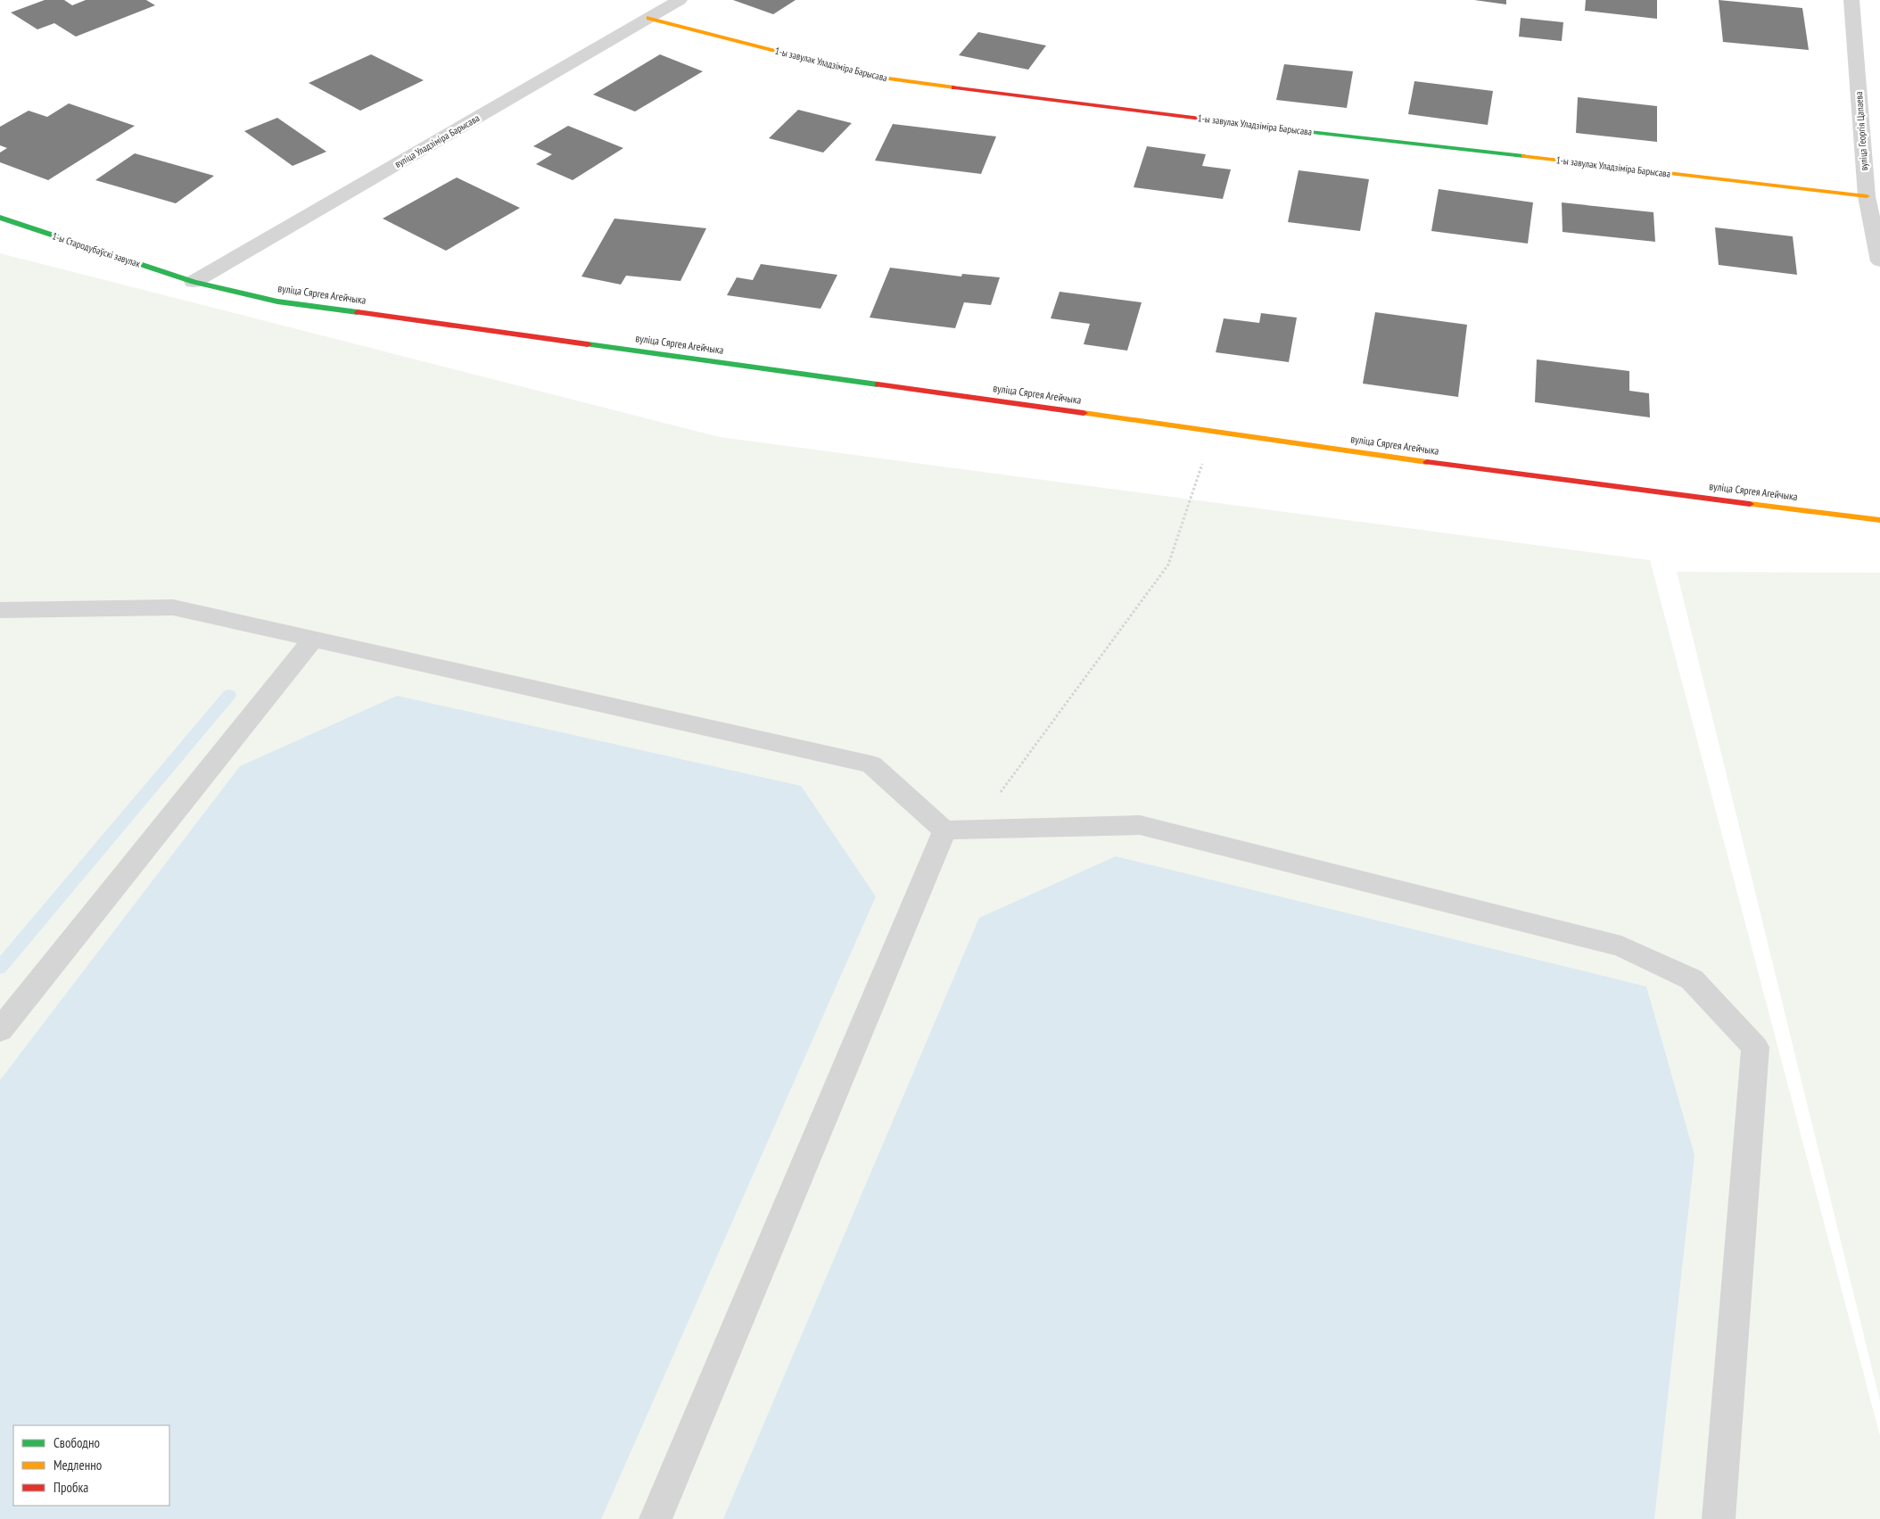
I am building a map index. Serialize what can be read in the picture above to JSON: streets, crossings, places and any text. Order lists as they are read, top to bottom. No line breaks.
{"streets":{"street":["1-ы завулак Уладзіміра Барысава","вуліца Георгія Цапаева","вуліца Уладзіміра Барысава","1-ы Стародубаўскі завулак","вуліца Сяргея Агейчыка"]},"crossings":[["1-ы завулак Уладзіміра Барысава","вуліца Георгія Цапаева"],["1-ы завулак Уладзіміра Барысава","вуліца Уладзіміра Барысава"],["вуліца Уладзіміра Барысава","1-ы Стародубаўскі завулак"],["вуліца Уладзіміра Барысава","вуліца Сяргея Агейчыка"],["1-ы Стародубаўскі завулак","вуліца Сяргея Агейчыка"]],"legend":["Свободно","Медленно","Пробка"]}
